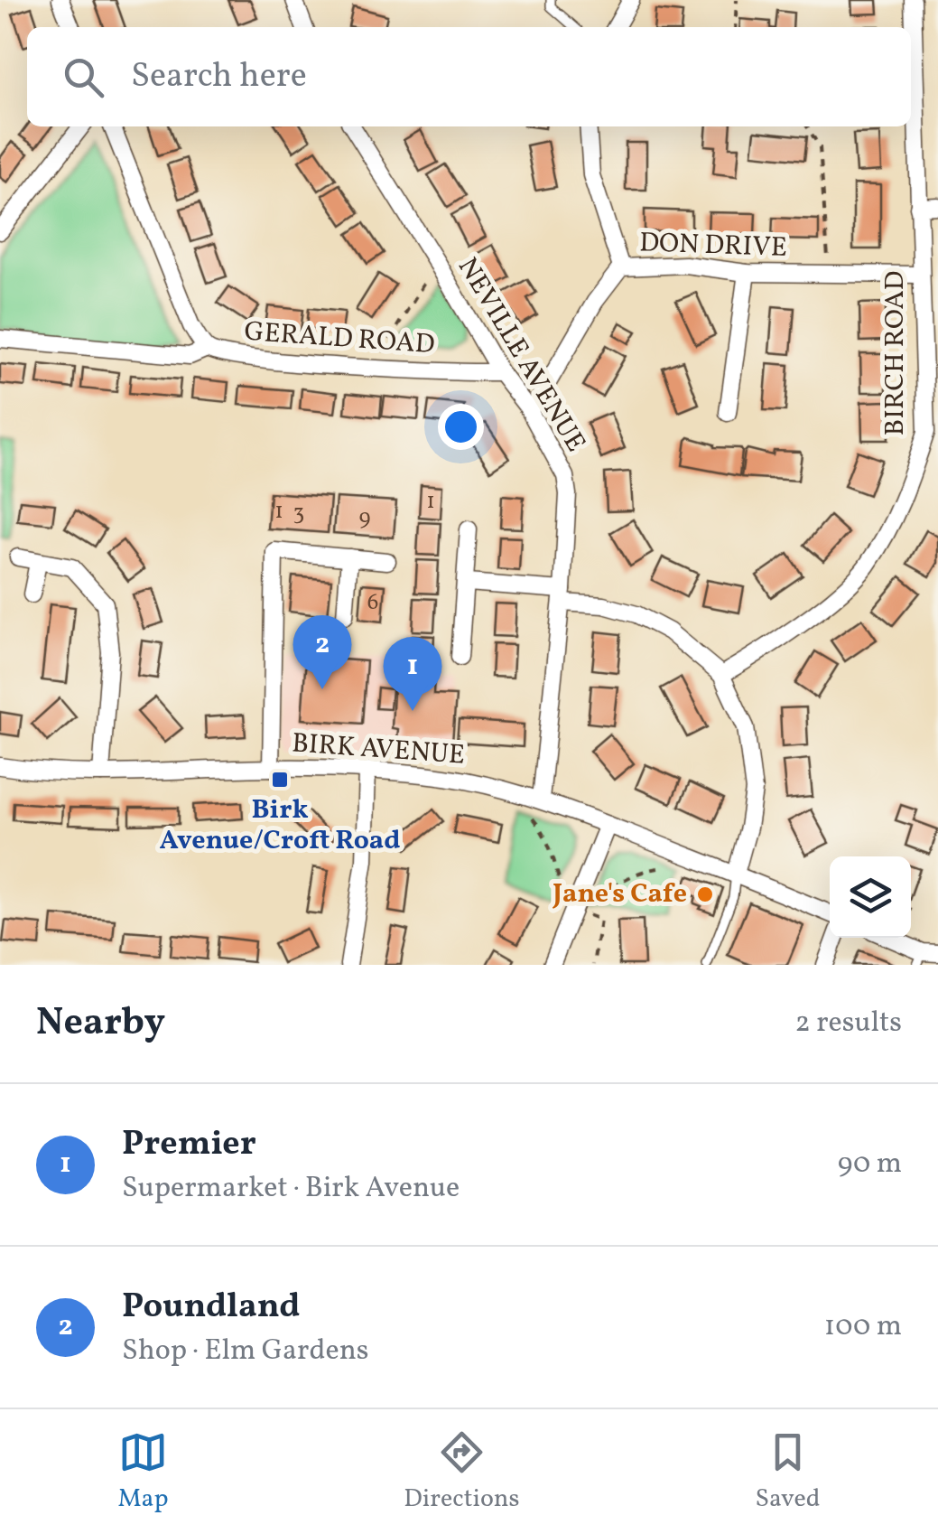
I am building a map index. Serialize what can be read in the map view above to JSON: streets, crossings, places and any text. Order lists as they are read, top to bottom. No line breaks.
{"streets":{"street":["DON DRIVE","GERALD ROAD","BIRCH ROAD","NEVILLE AVENUE","BIRK AVENUE"]},"crossings":[["DON DRIVE","BIRCH ROAD"],["DON DRIVE","NEVILLE AVENUE"],["GERALD ROAD","NEVILLE AVENUE"],["NEVILLE AVENUE","BIRK AVENUE"]],"places":{"transit":["Birk Avenue/Croft Road"],"other":["Jane's Cafe"]},"house_numbers":["1","1","3","9","6"],"page":{"search":"Search here","pins":["2","1"],"heading":["Nearby","2 results"],"list":[{"mark":"1","name":"Premier","note":"Supermarket · Birk Avenue","value":"90 m"},{"mark":"2","name":"Poundland","note":"Shop · Elm Gardens","value":"100 m"}],"nav":["Map","Directions","Saved"]}}
